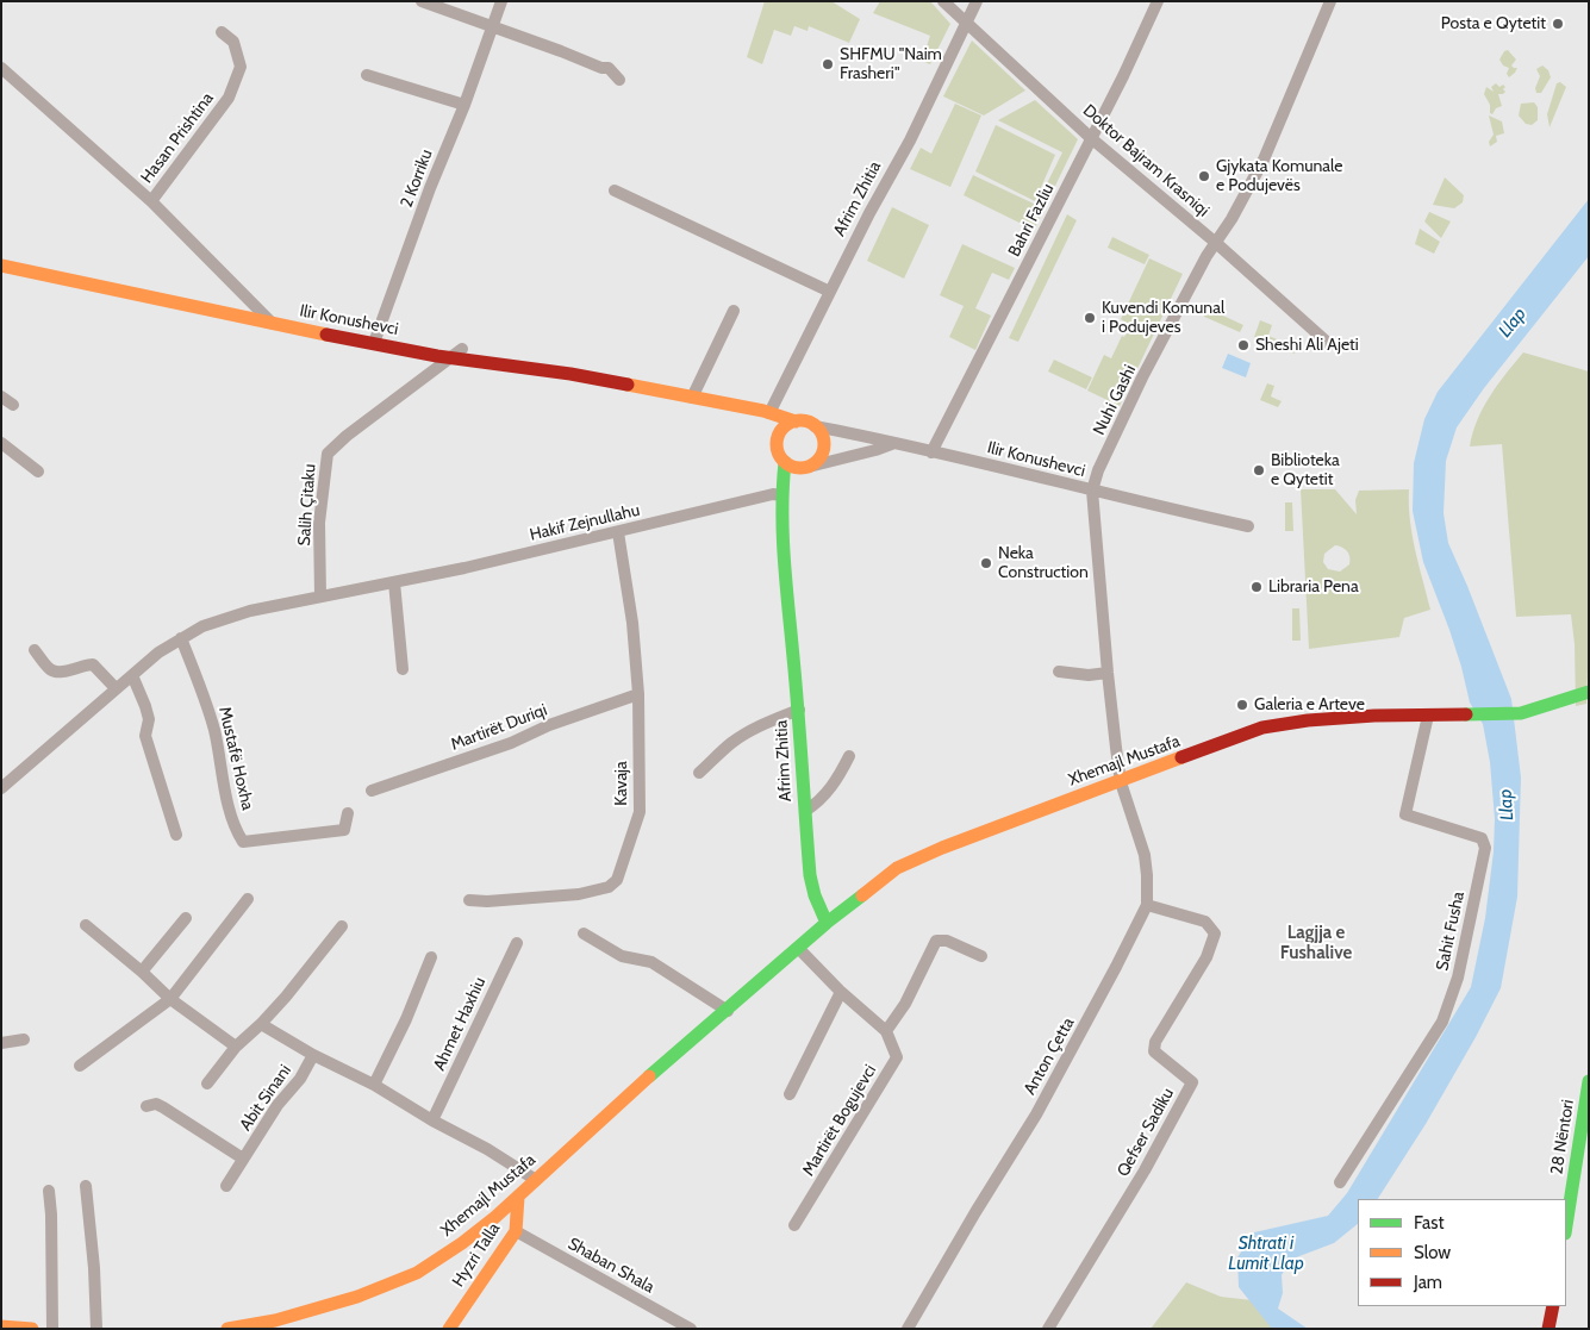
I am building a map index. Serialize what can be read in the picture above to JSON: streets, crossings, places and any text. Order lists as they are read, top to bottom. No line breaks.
{"streets":{"main road":["Afrim Zhitia","Ilir Konushevci","Xhemajl Mustafa","28 Nëntori","Hyzri Talla"],"street":["Hasan Prishtina","Doktor Bajram Krasniqi","2 Korriku","Bahri Fazliu","Nuhi Gashi","Salih Çitaku","Hakif Zejnullahu","Martirët Duriqi","Mustafë Hoxha","Kavaja","Sahit Fusha","Ahmet Haxhiu","Anton Çetta","Abit Sinani","Martirët Bogujevci","Qefser Sadiku","Shaban Shala"]},"crossings":[["Hasan Prishtina","Ilir Konushevci"],["Doktor Bajram Krasniqi","Afrim Zhitia"],["Doktor Bajram Krasniqi","Bahri Fazliu"],["Doktor Bajram Krasniqi","Nuhi Gashi"],["2 Korriku","Ilir Konushevci"],["Afrim Zhitia","Ilir Konushevci"],["Afrim Zhitia","Hakif Zejnullahu"],["Afrim Zhitia","Xhemajl Mustafa"],["Bahri Fazliu","Ilir Konushevci"],["Ilir Konushevci","Nuhi Gashi"],["Ilir Konushevci","Salih Çitaku"],["Nuhi Gashi","Xhemajl Mustafa"],["Nuhi Gashi","Anton Çetta"],["Salih Çitaku","Hakif Zejnullahu"],["Hakif Zejnullahu","Mustafë Hoxha"],["Hakif Zejnullahu","Kavaja"],["Martirët Duriqi","Kavaja"],["Xhemajl Mustafa","Sahit Fusha"],["Xhemajl Mustafa","Anton Çetta"],["Xhemajl Mustafa","Martirët Bogujevci"],["Xhemajl Mustafa","Hyzri Talla"],["Anton Çetta","Qefser Sadiku"],["Hyzri Talla","Shaban Shala"]],"districts":["Lagjja e Fushalive"],"water":["Llap","Shtrati i Lumit Llap"],"places":["Posta e Qytetit","SHFMU \"Naim Frasheri\"","Gjykata Komunale e Podujevës","Kuvendi Komunal i Podujeves","Sheshi Ali Ajeti","Biblioteka e Qytetit","Neka Construction","Libraria Pena","Galeria e Arteve"],"legend":["Fast","Slow","Jam"]}
